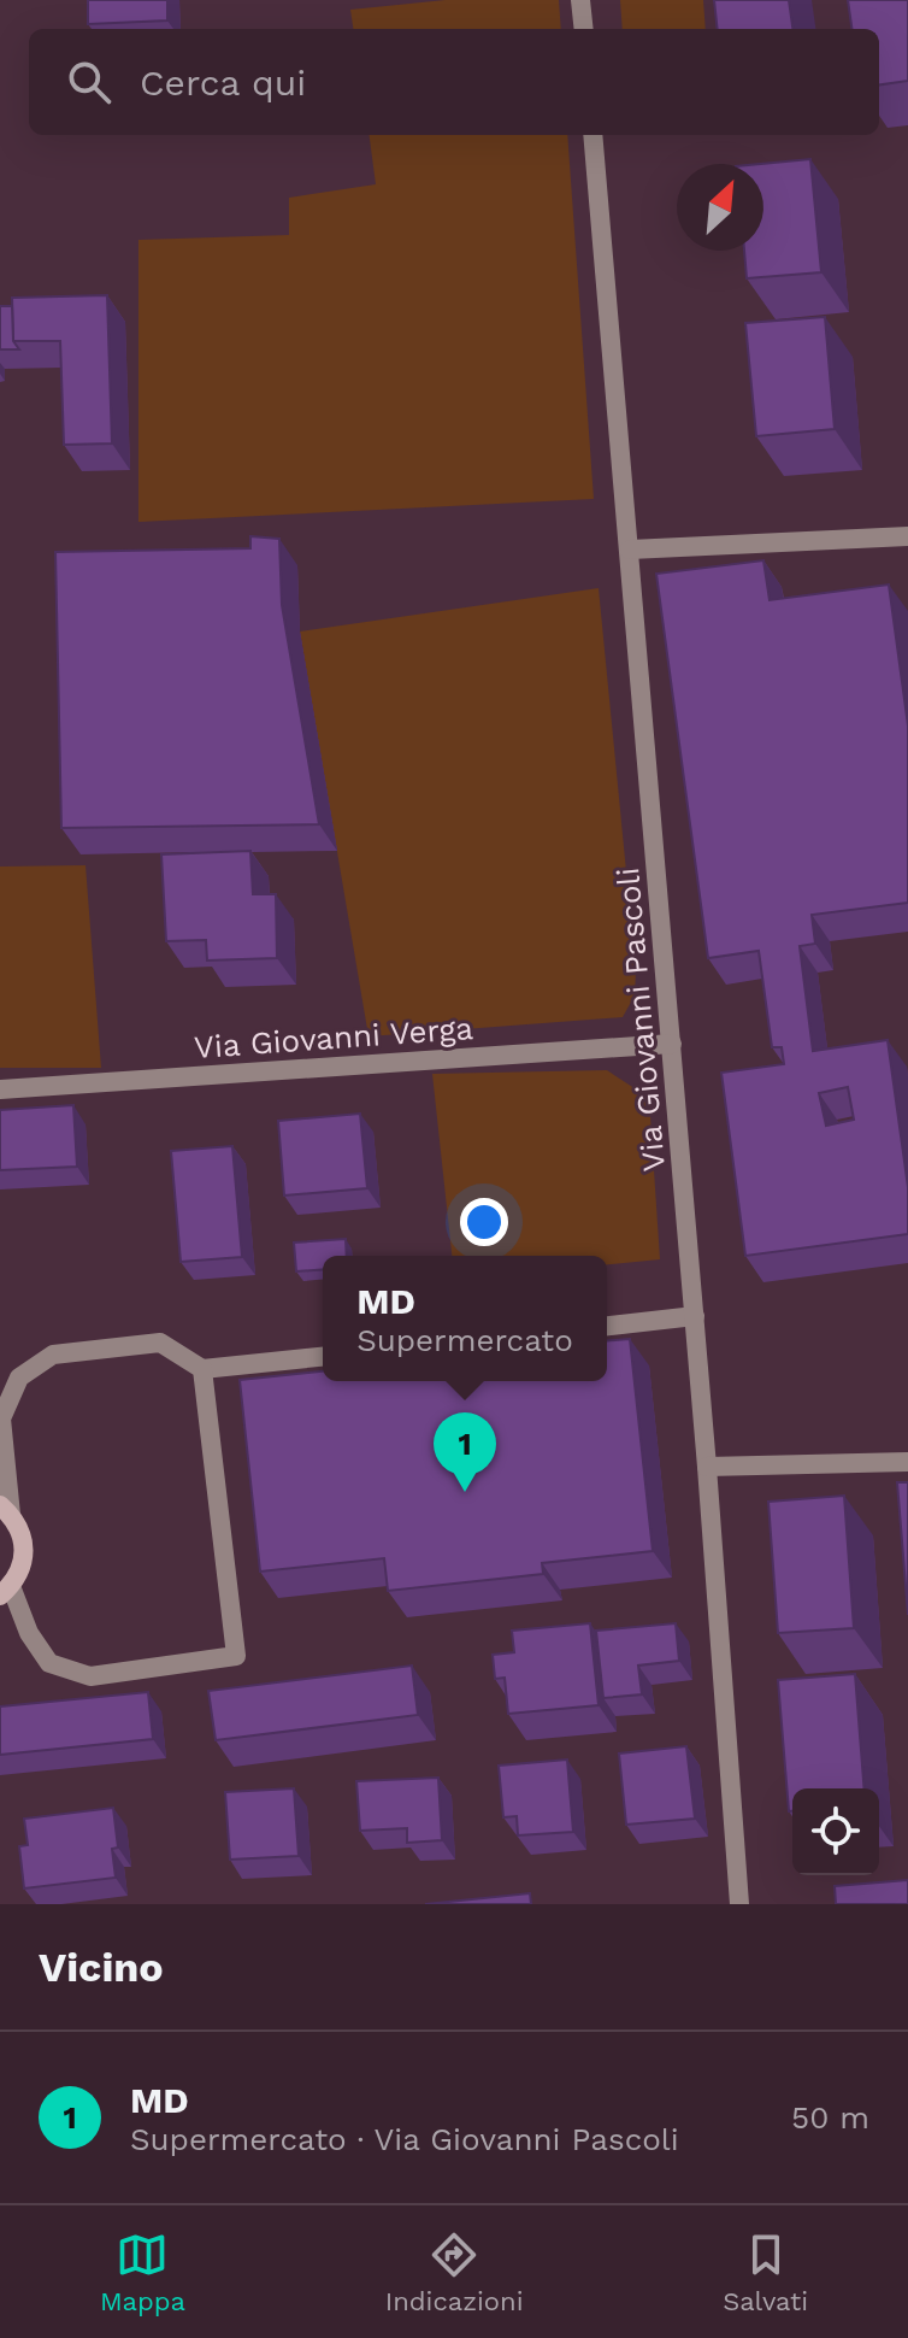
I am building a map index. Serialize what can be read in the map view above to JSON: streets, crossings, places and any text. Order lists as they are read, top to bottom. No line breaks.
{"streets":{"street":["Via Giovanni Pascoli","Via Giovanni Verga"]},"crossings":[["Via Giovanni Pascoli","Via Giovanni Verga"]],"north":"top right","page":{"search":"Cerca qui","popup":["MD","Supermercato"],"pins":"1","heading":"Vicino","list":[{"mark":"1","name":"MD","note":"Supermercato · Via Giovanni Pascoli","value":"50 m"}],"nav":["Mappa","Indicazioni","Salvati"]}}
